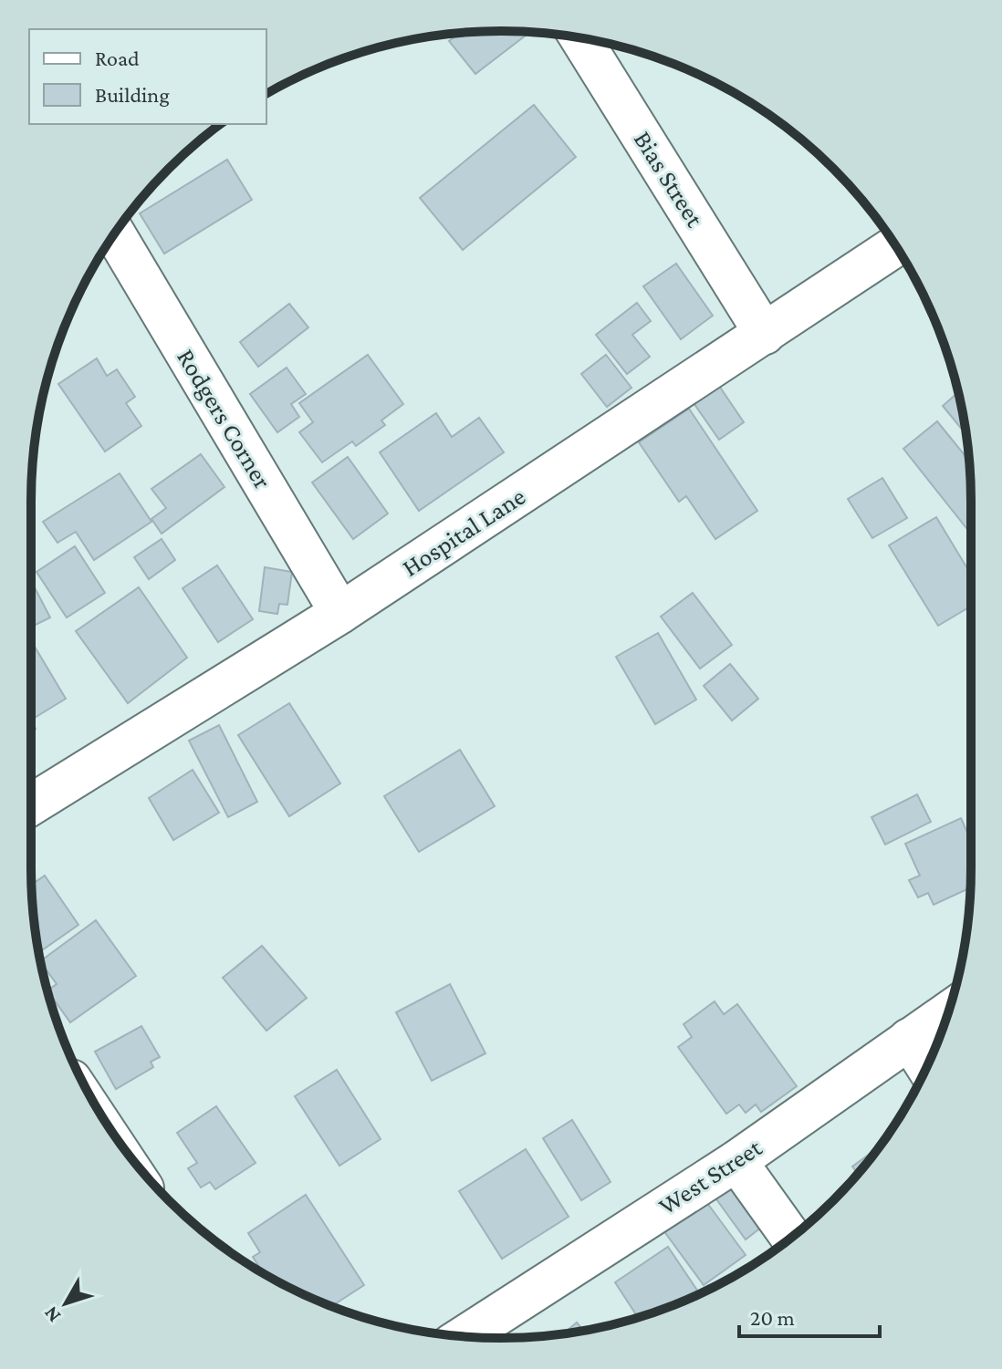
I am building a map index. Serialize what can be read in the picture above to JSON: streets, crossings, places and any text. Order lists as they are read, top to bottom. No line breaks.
{"streets":{"street":["Bias Street","Rodgers Corner","Hospital Lane","West Street"]},"crossings":[["Bias Street","Hospital Lane"],["Rodgers Corner","Hospital Lane"]],"legend":["Road","Building"],"scale_bar":"20 m","north":"bottom left"}
